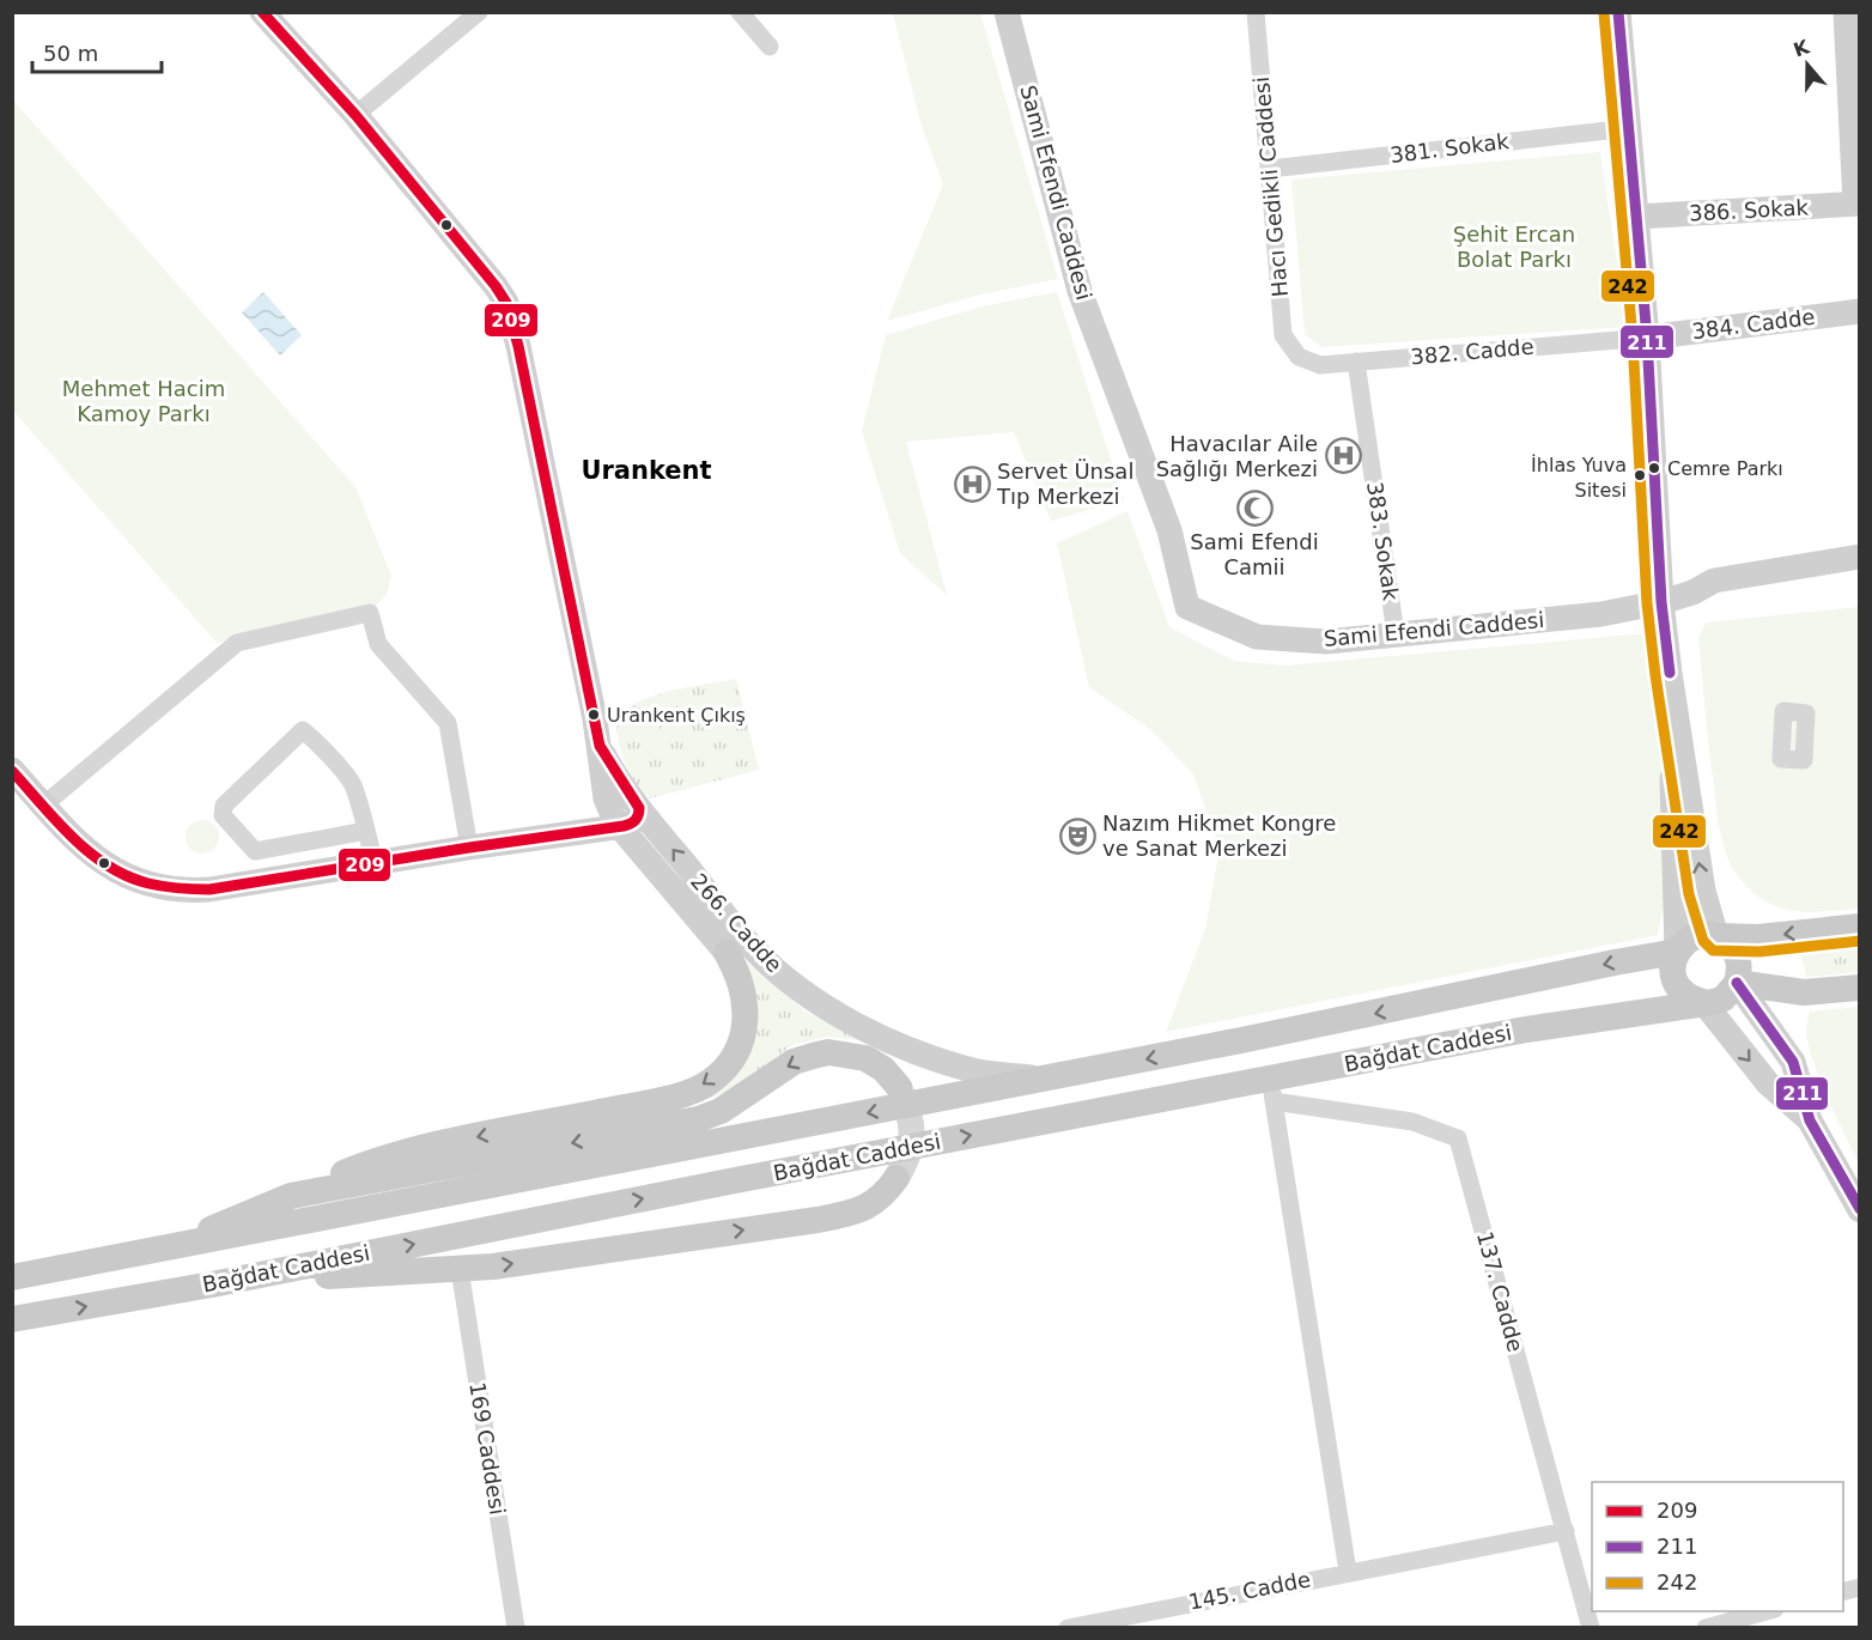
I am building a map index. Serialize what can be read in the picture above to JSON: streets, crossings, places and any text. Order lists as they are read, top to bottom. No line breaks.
{"streets":{"main road":["Sami Efendi Caddesi","386. Sokak","384. Cadde","266. Cadde","Bağdat Caddesi"],"street":["381. Sokak","Hacı Gedikli Caddesi","382. Cadde","383. Sokak","137. Cadde","169 Caddesi","145. Cadde"]},"crossings":[["381. Sokak","Hacı Gedikli Caddesi"],["Hacı Gedikli Caddesi","382. Cadde"],["Sami Efendi Caddesi","383. Sokak"],["384. Cadde","382. Cadde"],["382. Cadde","383. Sokak"],["266. Cadde","Bağdat Caddesi"],["Bağdat Caddesi","137. Cadde"],["137. Cadde","145. Cadde"]],"districts":["Urankent"],"parks":["Şehit Ercan Bolat Parkı","Mehmet Hacim Kamoy Parkı"],"places":{"hospital":["Havacılar Aile Sağlığı Merkezi","Servet Ünsal Tıp Merkezi"],"other":["Cemre Parkı","İhlas Yuva Sitesi","Urankent Çıkış"],"mosque":["Sami Efendi Camii"],"theatre":["Nazım Hikmet Kongre ve Sanat Merkezi"]},"lines":["transit line 209","transit line 211","transit line 242"],"legend":["209","211","242"],"scale_bar":"50 m","north":"top"}
